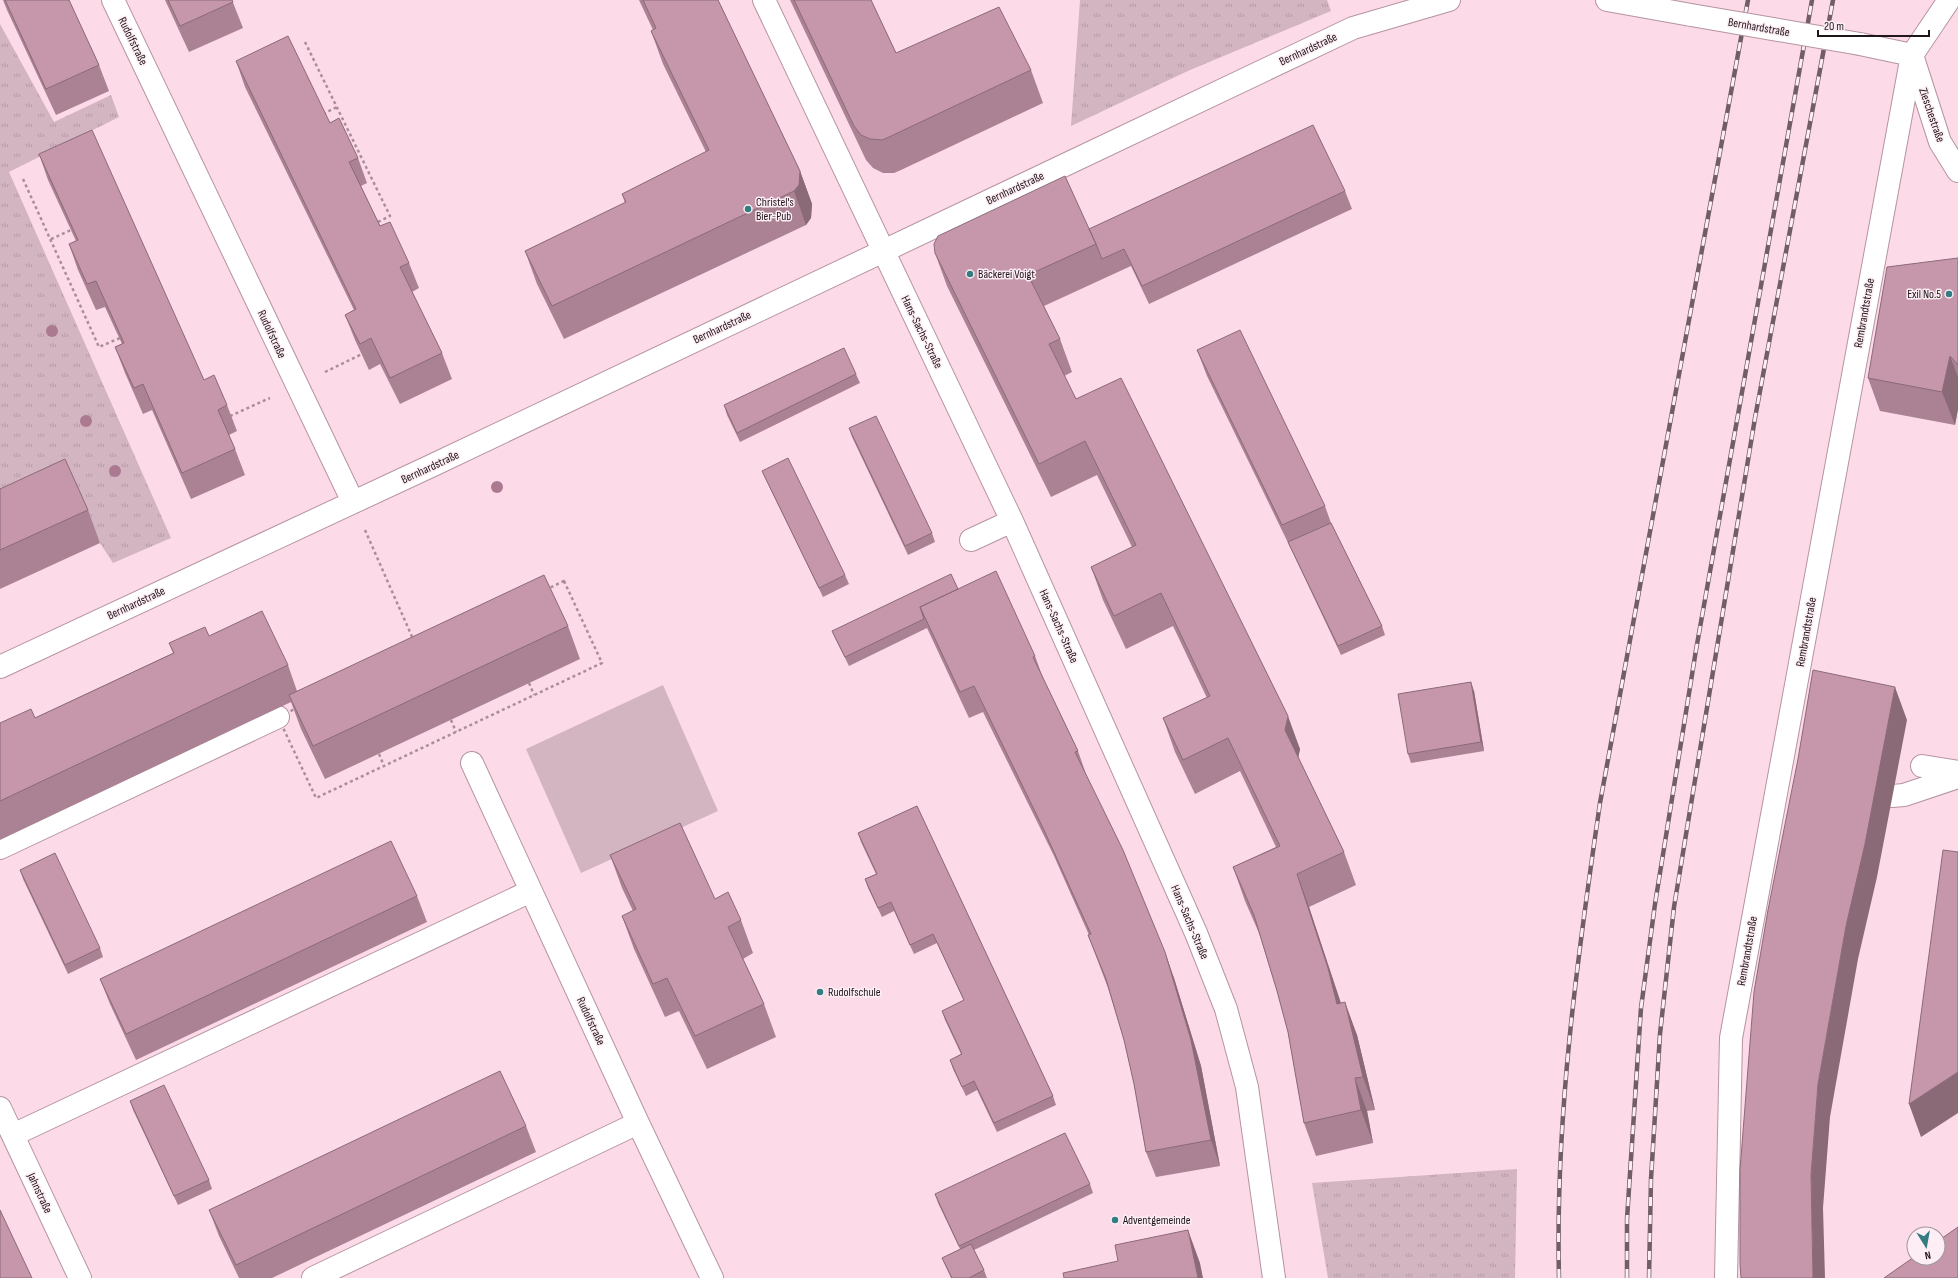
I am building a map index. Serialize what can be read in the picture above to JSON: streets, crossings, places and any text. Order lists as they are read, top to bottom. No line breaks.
{"streets":{"street":["Bernhardstraße","Rudolfstraße","Zieschestraße","Rembrandtstraße","Hans-Sachs-Straße","Jahnstraße"]},"crossings":[["Bernhardstraße","Rudolfstraße"],["Bernhardstraße","Zieschestraße"],["Bernhardstraße","Rembrandtstraße"],["Bernhardstraße","Hans-Sachs-Straße"],["Zieschestraße","Rembrandtstraße"]],"places":["Christel's Bier-Pub","Bäckerei Voigt","Exil No.5","Rudolfschule","Adventgemeinde"],"scale_bar":"20 m","north":"bottom"}
